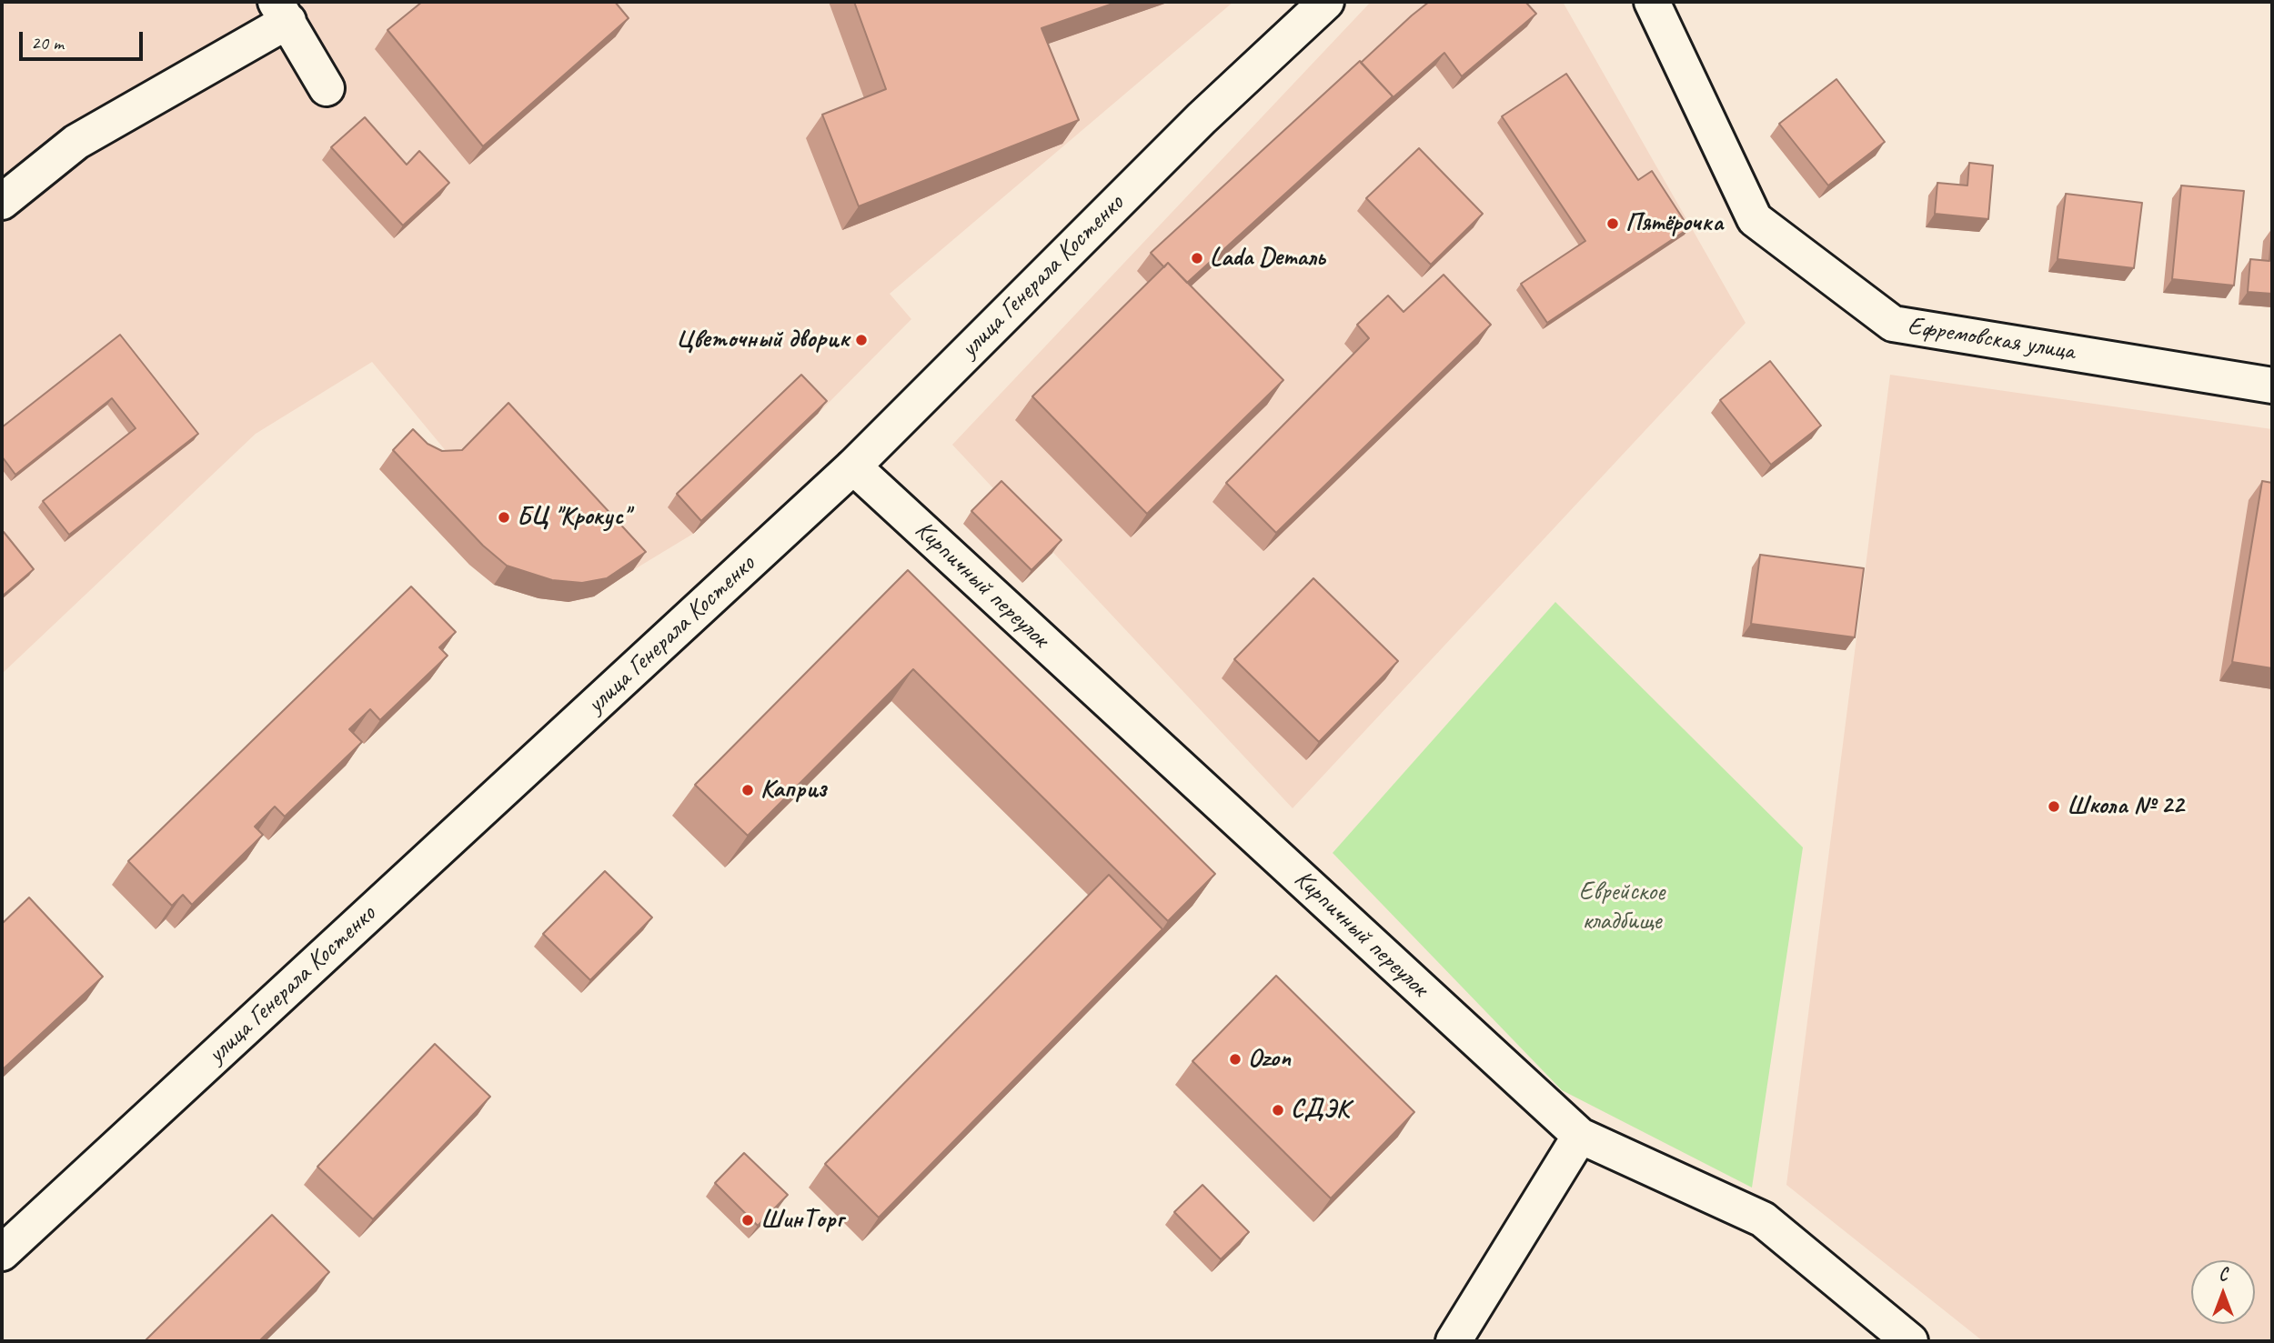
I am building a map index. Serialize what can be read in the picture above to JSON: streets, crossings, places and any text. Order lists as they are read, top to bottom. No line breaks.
{"streets":{"street":["улица Генерала Костенко","Ефремовская улица","Кирпичный переулок"]},"crossings":[["улица Генерала Костенко","Кирпичный переулок"]],"parks":["Еврейское кладбище"],"places":["Пятёрочка","Lada Dеталь","Цветочный дворик","БЦ \"Крокус\"","Каприз","Школа № 22","Ozon","СДЭК","ШинТорг"],"scale_bar":"20 m","north":"top"}
